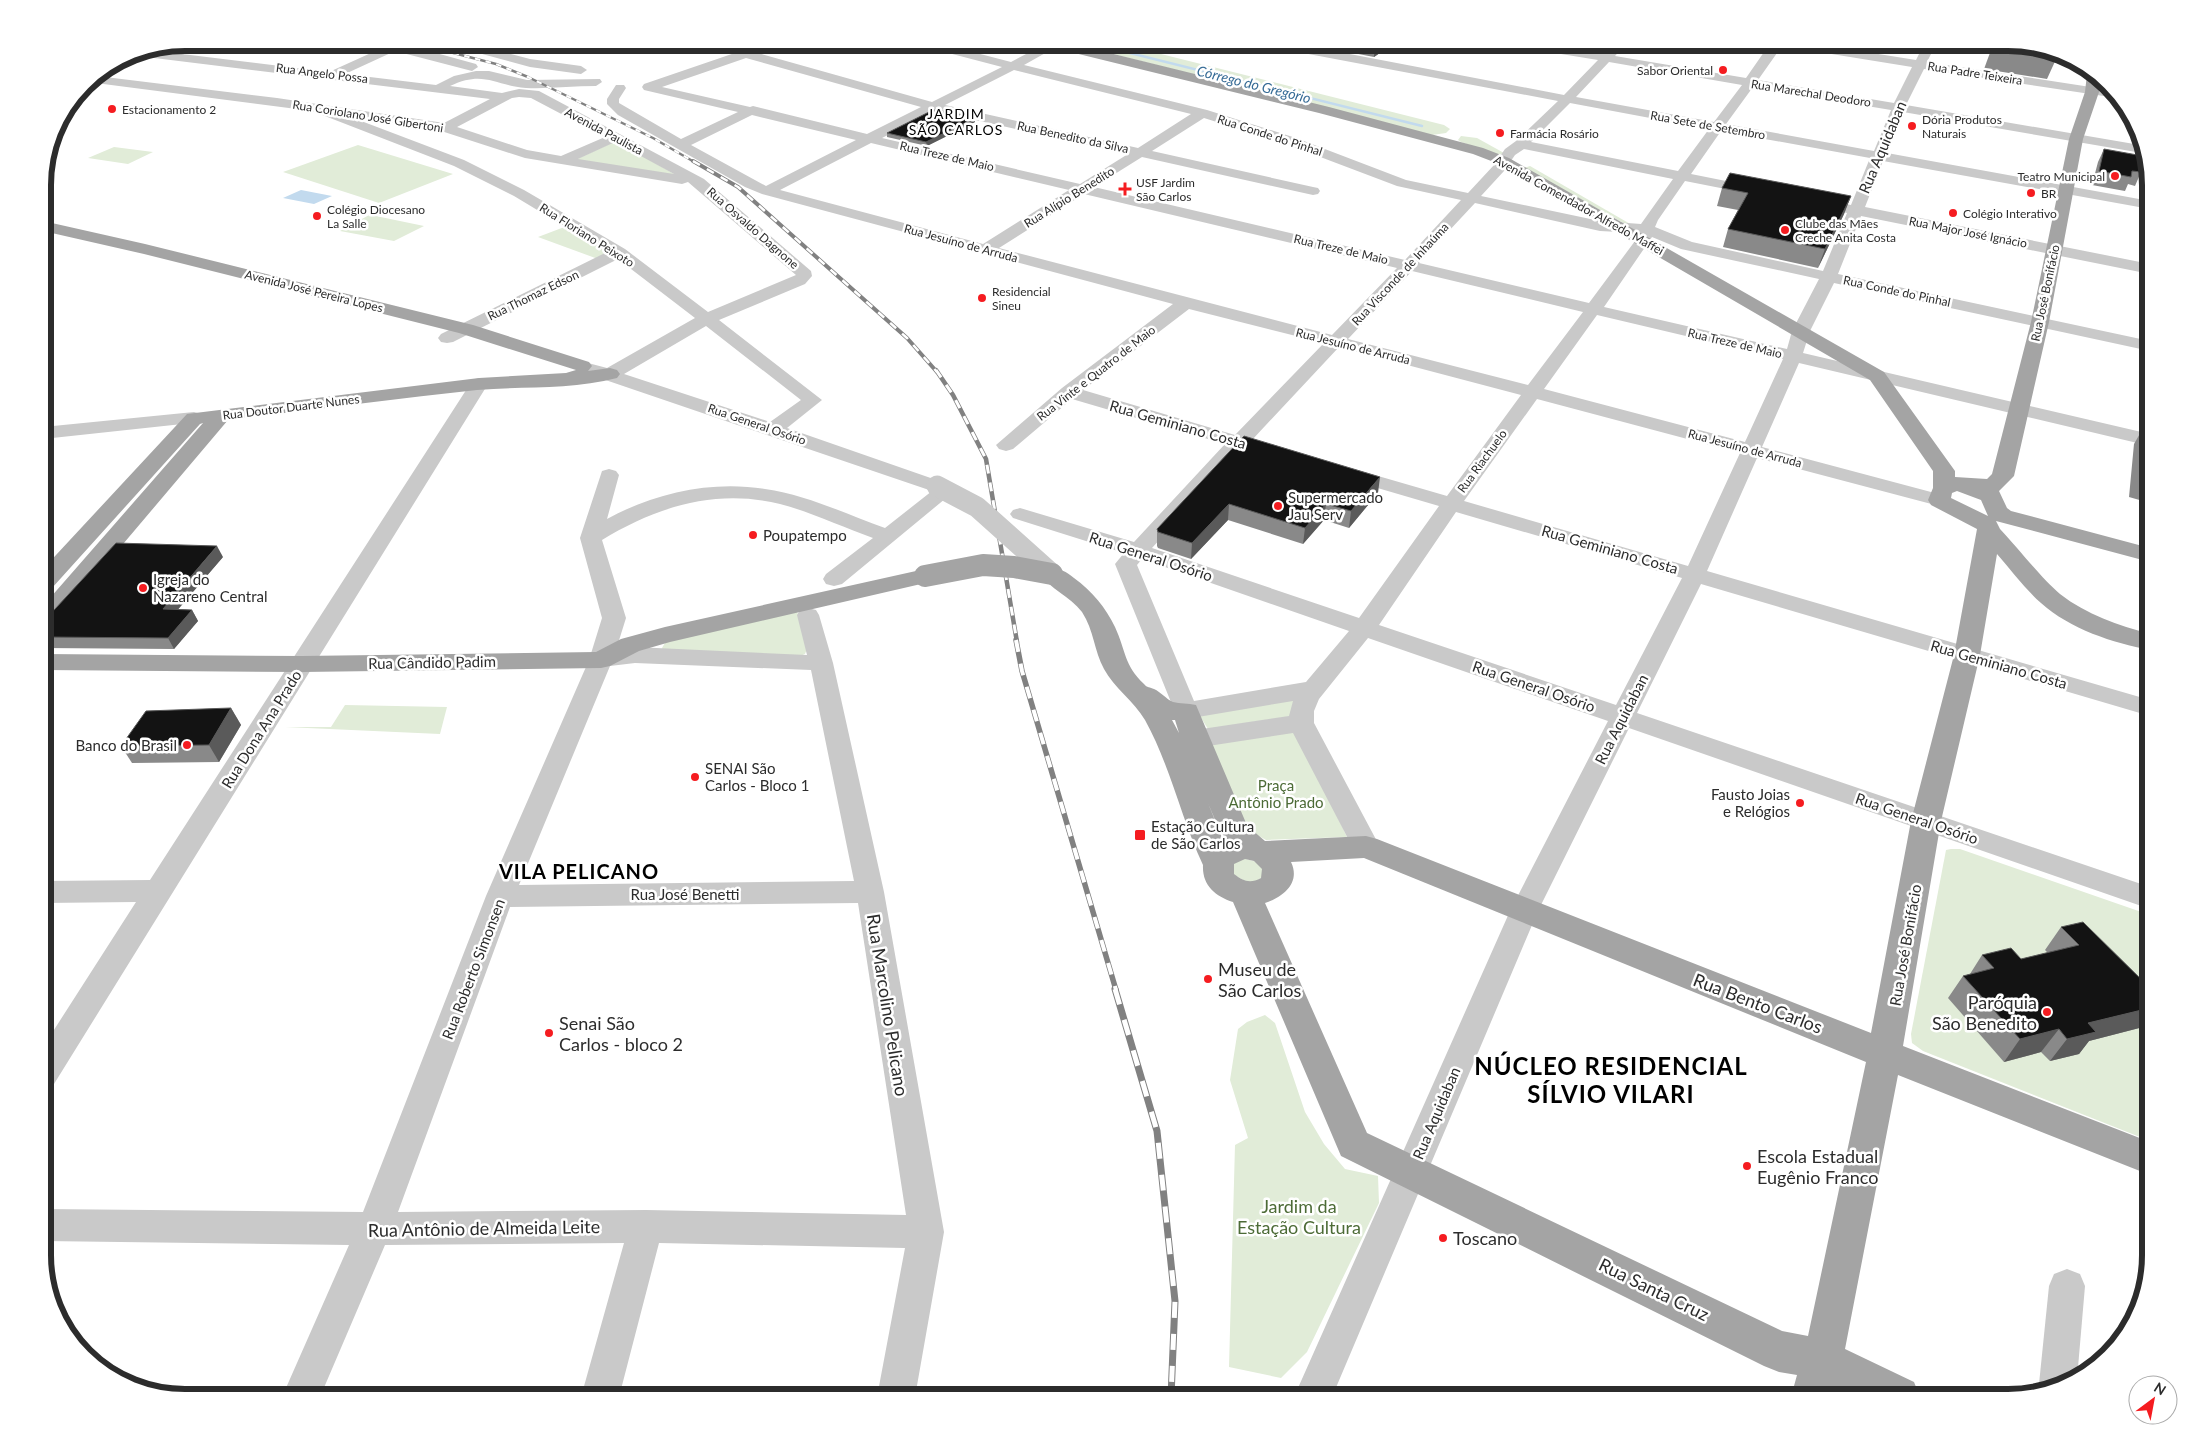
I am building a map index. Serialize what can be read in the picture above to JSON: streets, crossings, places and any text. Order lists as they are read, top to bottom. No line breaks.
{"streets":{"main road":["Avenida Comendador Alfredo Maffei","Avenida José Pereira Lopes","Rua José Bonifácio","Rua Doutor Duarte Nunes","Rua Cândido Padim","Rua Bento Carlos","Rua Santa Cruz"],"street":["Rua Angelo Possa","Rua Padre Teixeira","Rua Marechal Deodoro","Rua Coriolano José Gibertoni","Rua Sete de Setembro","Avenida Paulista","Rua Conde do Pinhal","Rua Benedito da Silva","Rua Aquidaban","Rua Treze de Maio","Rua Alípio Benedito","Rua Osvaldo Dagnone","Rua Major José Ignácio","Rua Floriano Peixoto","Rua Jesuíno de Arruda","Rua Visconde de Inhaúma","Rua Thomaz Edson","Rua Vinte e Quatro de Maio","Rua General Osório","Rua Geminiano Costa","Rua Riachuelo","Rua Dona Ana Prado","Rua José Benetti","Rua Roberto Simonsen","Rua Marcolino Pelicano","Rua Antônio de Almeida Leite"]},"crossings":[["Rua Angelo Possa","Avenida Paulista"],["Rua Angelo Possa","Rua Treze de Maio"],["Rua Padre Teixeira","Rua Aquidaban"],["Rua Padre Teixeira","Rua José Bonifácio"],["Rua Marechal Deodoro","Rua Aquidaban"],["Rua Marechal Deodoro","Rua Visconde de Inhaúma"],["Rua Marechal Deodoro","Rua José Bonifácio"],["Rua Marechal Deodoro","Rua Riachuelo"],["Rua Coriolano José Gibertoni","Avenida Paulista"],["Rua Coriolano José Gibertoni","Rua Osvaldo Dagnone"],["Rua Coriolano José Gibertoni","Rua Floriano Peixoto"],["Rua Sete de Setembro","Rua Aquidaban"],["Rua Sete de Setembro","Rua Visconde de Inhaúma"],["Rua Sete de Setembro","Rua José Bonifácio"],["Rua Sete de Setembro","Rua Riachuelo"],["Avenida Paulista","Rua Treze de Maio"],["Avenida Paulista","Rua Osvaldo Dagnone"],["Avenida Paulista","Rua Jesuíno de Arruda"],["Rua Conde do Pinhal","Rua Aquidaban"],["Rua Conde do Pinhal","Rua Alípio Benedito"],["Rua Conde do Pinhal","Avenida Comendador Alfredo Maffei"],["Rua Conde do Pinhal","Rua Visconde de Inhaúma"],["Rua Conde do Pinhal","Rua José Bonifácio"],["Rua Conde do Pinhal","Rua Riachuelo"],["Rua Benedito da Silva","Rua Alípio Benedito"],["Rua Aquidaban","Rua Treze de Maio"],["Rua Aquidaban","Avenida Comendador Alfredo Maffei"],["Rua Aquidaban","Rua Major José Ignácio"],["Rua Aquidaban","Rua Jesuíno de Arruda"],["Rua Aquidaban","Rua General Osório"],["Rua Aquidaban","Rua Geminiano Costa"],["Rua Aquidaban","Rua Bento Carlos"],["Rua Aquidaban","Rua Santa Cruz"],["Rua Treze de Maio","Rua Alípio Benedito"],["Rua Treze de Maio","Avenida Comendador Alfredo Maffei"],["Rua Treze de Maio","Rua Visconde de Inhaúma"],["Rua Treze de Maio","Rua José Bonifácio"],["Rua Treze de Maio","Rua Riachuelo"],["Rua Alípio Benedito","Rua Jesuíno de Arruda"],["Avenida Comendador Alfredo Maffei","Rua Jesuíno de Arruda"],["Avenida Comendador Alfredo Maffei","Rua Visconde de Inhaúma"],["Avenida Comendador Alfredo Maffei","Rua José Bonifácio"],["Avenida Comendador Alfredo Maffei","Rua Riachuelo"],["Rua Osvaldo Dagnone","Rua Floriano Peixoto"],["Rua Major José Ignácio","Rua José Bonifácio"],["Rua Floriano Peixoto","Rua Thomaz Edson"],["Rua Floriano Peixoto","Rua General Osório"],["Rua Jesuíno de Arruda","Rua Visconde de Inhaúma"],["Rua Jesuíno de Arruda","Rua José Bonifácio"],["Rua Jesuíno de Arruda","Rua Vinte e Quatro de Maio"],["Rua Jesuíno de Arruda","Rua Riachuelo"],["Rua Visconde de Inhaúma","Rua General Osório"],["Rua Visconde de Inhaúma","Rua Geminiano Costa"],["Avenida José Pereira Lopes","Rua Thomaz Edson"],["Avenida José Pereira Lopes","Rua Doutor Duarte Nunes"],["Rua José Bonifácio","Rua General Osório"],["Rua José Bonifácio","Rua Geminiano Costa"],["Rua José Bonifácio","Rua Bento Carlos"],["Rua José Bonifácio","Rua Santa Cruz"],["Rua Vinte e Quatro de Maio","Rua Geminiano Costa"],["Rua Doutor Duarte Nunes","Rua General Osório"],["Rua Doutor Duarte Nunes","Rua Dona Ana Prado"],["Rua General Osório","Rua Riachuelo"],["Rua Geminiano Costa","Rua Riachuelo"],["Rua Cândido Padim","Rua Dona Ana Prado"],["Rua Cândido Padim","Rua Roberto Simonsen"],["Rua Cândido Padim","Rua Marcolino Pelicano"],["Rua José Benetti","Rua Roberto Simonsen"],["Rua José Benetti","Rua Marcolino Pelicano"],["Rua Roberto Simonsen","Rua Antônio de Almeida Leite"],["Rua Marcolino Pelicano","Rua Antônio de Almeida Leite"]],"districts":["JARDIM SÃO CARLOS","VILA PELICANO","NÚCLEO RESIDENCIAL SÍLVIO VILARI"],"water":["Córrego do Gregório"],"parks":["Praça Antônio Prado","Jardim da Estação Cultura"],"places":{"other":["Sabor Oriental","Estacionamento 2","Dória Produtos Naturais","Farmácia Rosário","Teatro Municipal","BR","Colégio Interativo","Colégio Diocesano La Salle","Clube das Mães Creche Anita Costa","Residencial Sineu","Supermercado Jau Serv","Poupatempo","Igreja do Nazareno Central","Banco do Brasil","SENAI São Carlos - Bloco 1","Fausto Joias e Relógios","Museu de São Carlos","Paróquia São Benedito","Senai São Carlos - bloco 2","Escola Estadual Eugênio Franco","Toscano"],"health":["USF Jardim São Carlos"],"transit":["Estação Cultura de São Carlos"]},"north":"top right"}
